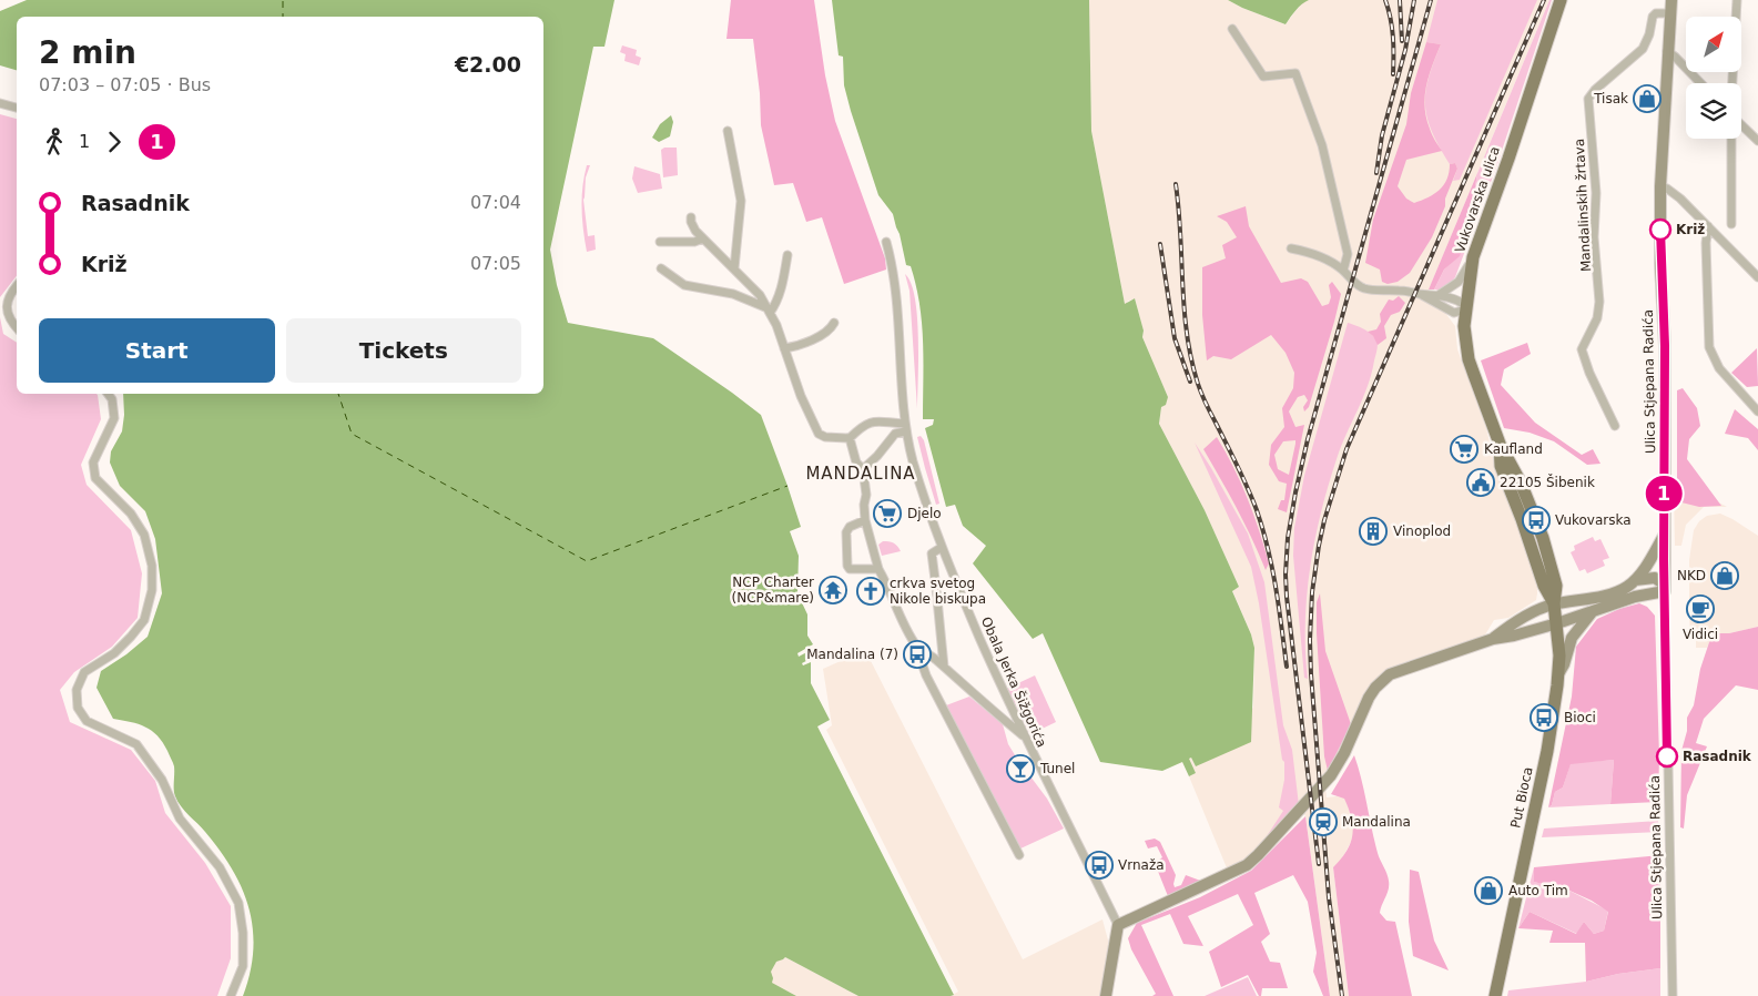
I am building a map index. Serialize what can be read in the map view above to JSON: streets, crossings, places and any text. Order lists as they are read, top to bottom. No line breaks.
{"streets":{"main road":["Vukovarska ulica","Ulica Stjepana Radića","Put Bioca"],"street":["Mandalinskih žrtava","Obala Jerka Šižgorića"]},"crossings":[["Vukovarska ulica","Put Bioca"],["Mandalinskih žrtava","Ulica Stjepana Radića"]],"districts":["MANDALINA"],"places":{"shop":["Tisak","NKD","Auto Tim"],"other":["Križ","Rasadnik"],"supermarket":["Kaufland","Djelo"],"public building":["22105 Šibenik"],"bus stop":["Vukovarska","Mandalina (7)","Bioci","Vrnaža"],"building":["Vinoplod"],"temple":["NCP Charter (NCP&mare)"],"church":["crkva svetog Nikole biskupa"],"cafe":["Vidici"],"bar":["Tunel"],"station":["Mandalina"]},"lines":["bus line 1"],"north":"top right","page":{"on_map":"1","heading":["2 min","07:03 – 07:05 · Bus","€2.00"],"legs":["1","1"],"list":[{"name":"Rasadnik","value":"07:04"},{"name":"Križ","value":"07:05"}],"buttons":["Start","Tickets"]}}
